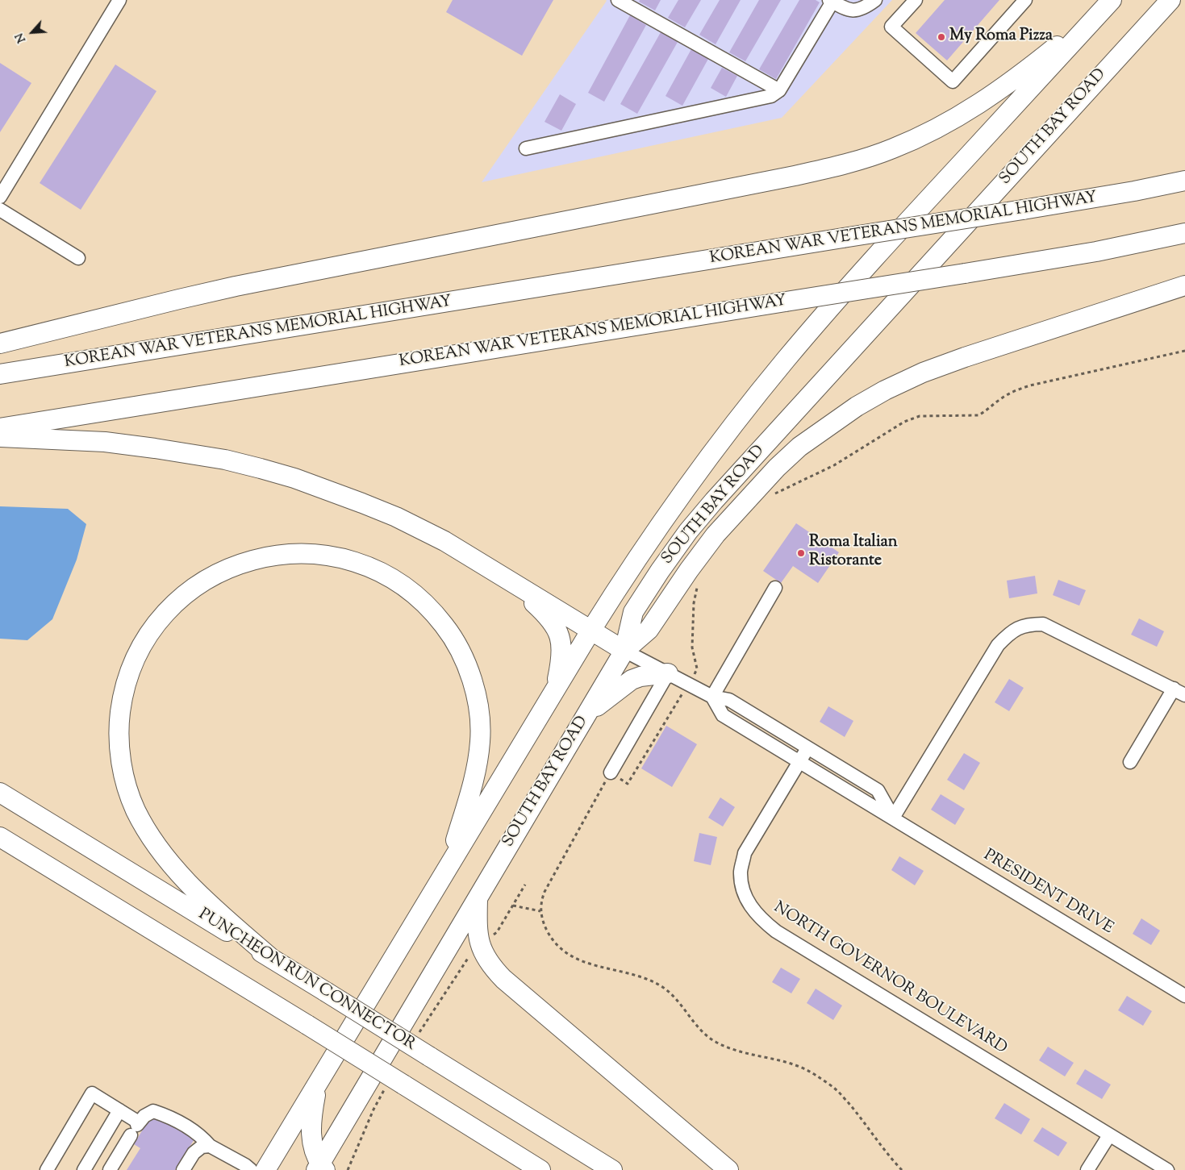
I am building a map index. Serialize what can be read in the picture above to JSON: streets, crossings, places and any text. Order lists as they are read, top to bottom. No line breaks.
{"streets":{"highway":["SOUTH BAY ROAD","KOREAN WAR VETERANS MEMORIAL HIGHWAY","PUNCHEON RUN CONNECTOR"],"street":["PRESIDENT DRIVE","NORTH GOVERNOR BOULEVARD"]},"crossings":[["SOUTH BAY ROAD","PRESIDENT DRIVE"],["PRESIDENT DRIVE","NORTH GOVERNOR BOULEVARD"]],"places":["My Roma Pizza","Roma Italian Ristorante"],"north":"bottom left"}
